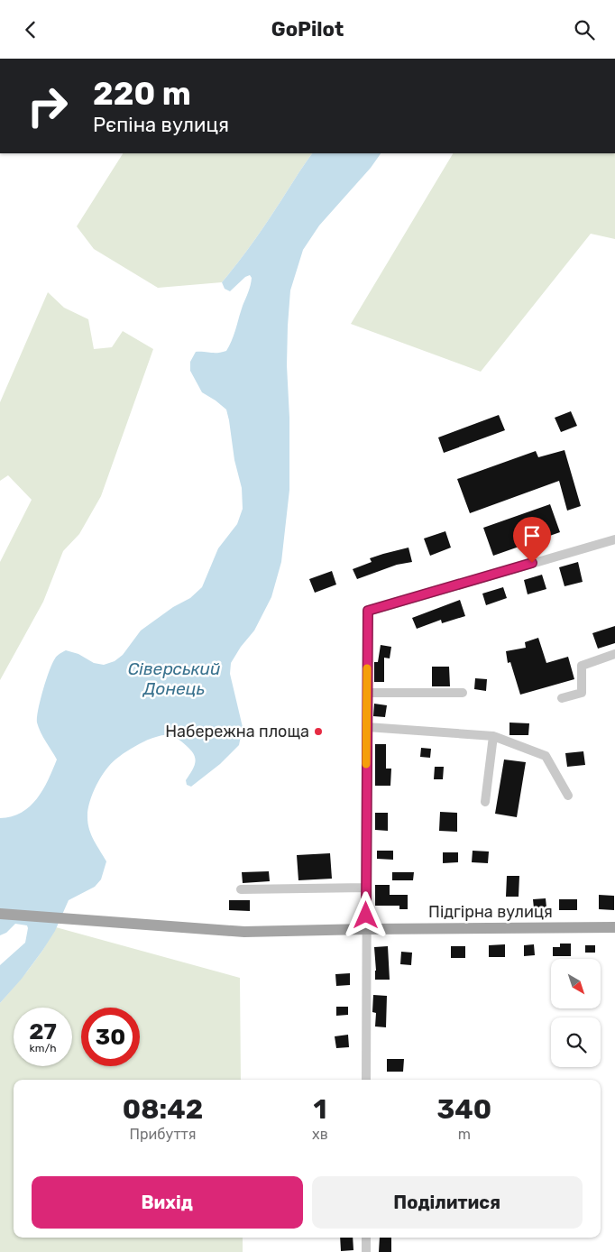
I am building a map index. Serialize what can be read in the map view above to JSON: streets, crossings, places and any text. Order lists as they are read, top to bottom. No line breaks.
{"streets":{"main road":["Підгірна вулиця"]},"water":["Сіверський Донець"],"places":["Набережна площа"],"north":"bottom right","page":{"header":"GoPilot","turn":["220 m","Рєпіна вулиця"],"speed":"27 km/h","limit":"30","eta":["08:42","Прибуття","1","хв","340","m"],"buttons":["Вихід","Поділитися"]}}
